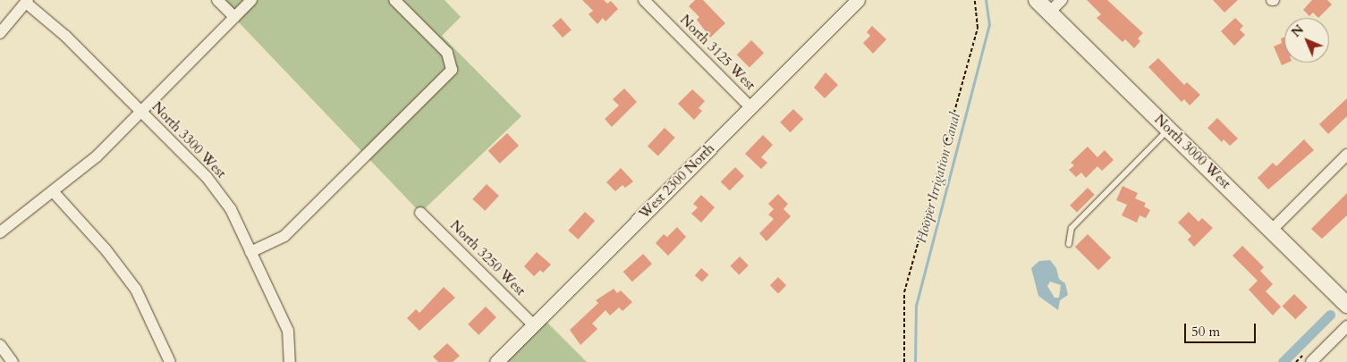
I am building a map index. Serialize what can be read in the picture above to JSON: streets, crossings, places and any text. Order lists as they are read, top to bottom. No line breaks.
{"streets":{"main road":["North 3000 West"],"street":["North 3125 West","North 3300 West","West 2300 North","North 3250 West"]},"crossings":[["North 3125 West","West 2300 North"],["West 2300 North","North 3250 West"]],"water":["Hooper Irrigation Canal"],"scale_bar":"50 m","north":"top left"}
